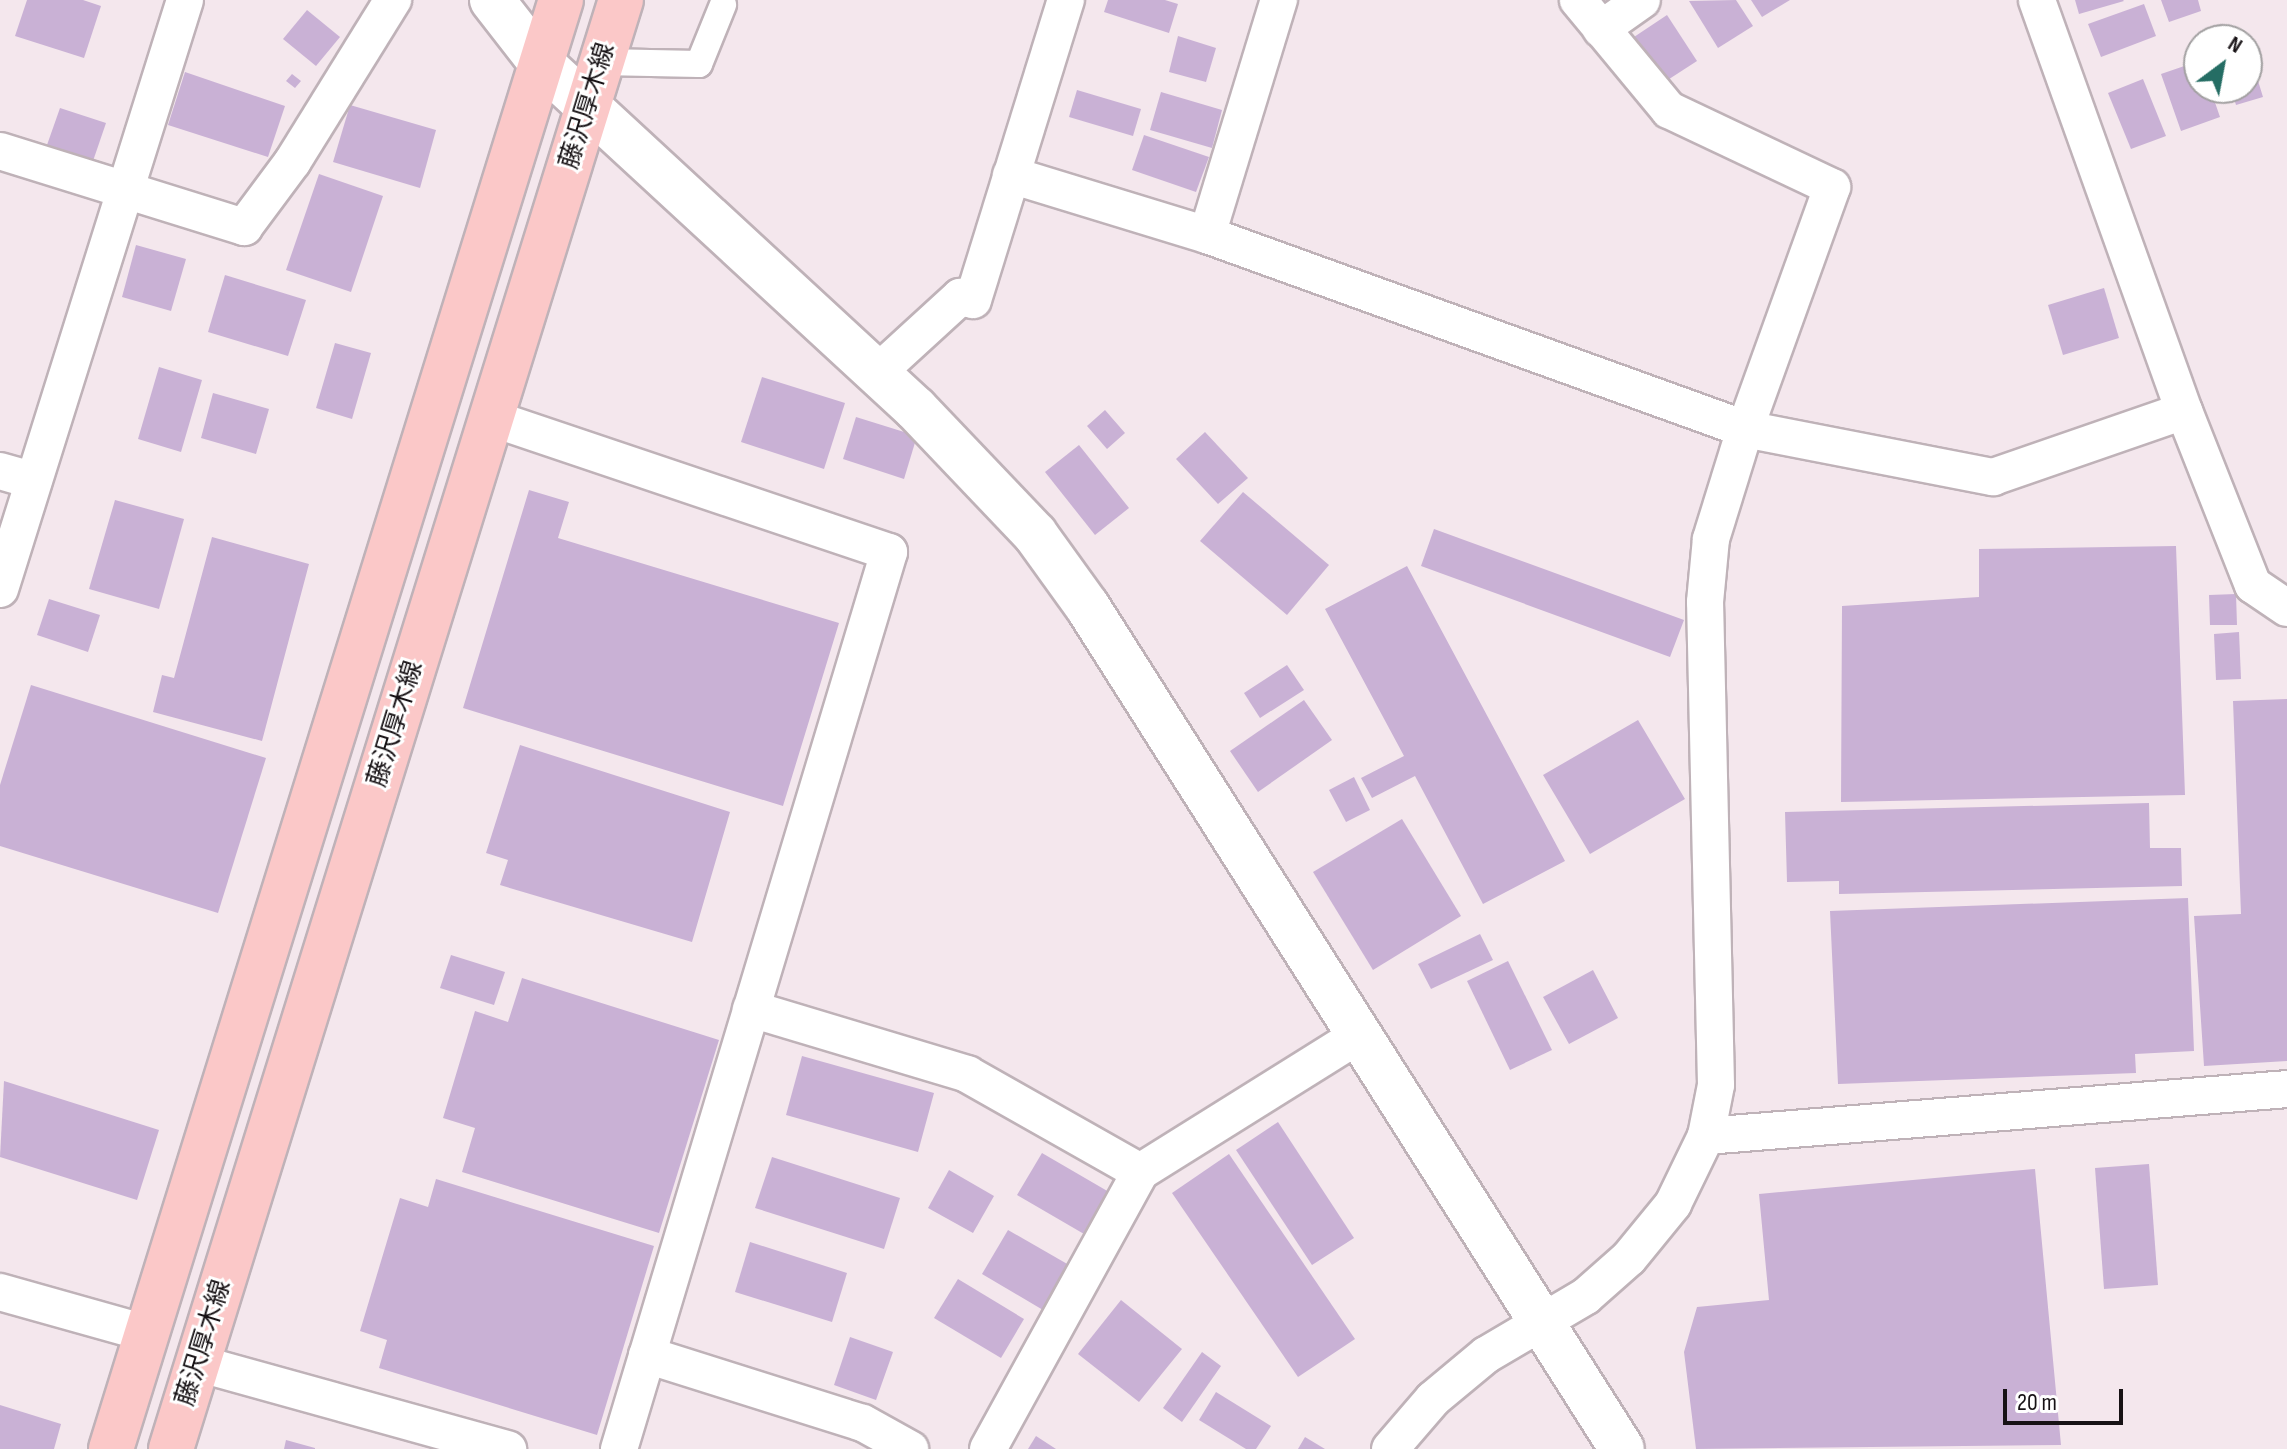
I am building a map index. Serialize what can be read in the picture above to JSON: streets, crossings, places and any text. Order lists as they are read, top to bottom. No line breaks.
{"streets":{"main road":["藤沢厚木線"]},"scale_bar":"20 m","north":"top right"}
